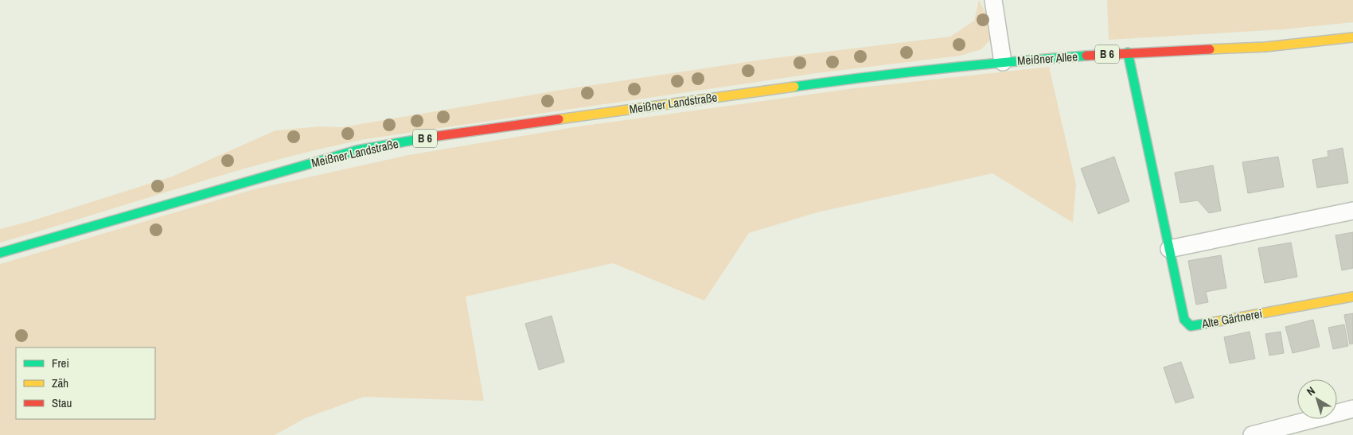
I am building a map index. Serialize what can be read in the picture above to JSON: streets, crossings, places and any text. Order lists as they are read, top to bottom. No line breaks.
{"streets":{"main road":["B 6","Meißner Allee","Meißner Landstraße","Alte Gärtnerei"]},"crossings":[["Meißner Allee","Meißner Landstraße"],["Meißner Allee","Alte Gärtnerei"]],"legend":["Frei","Zäh","Stau"],"north":"top left"}
